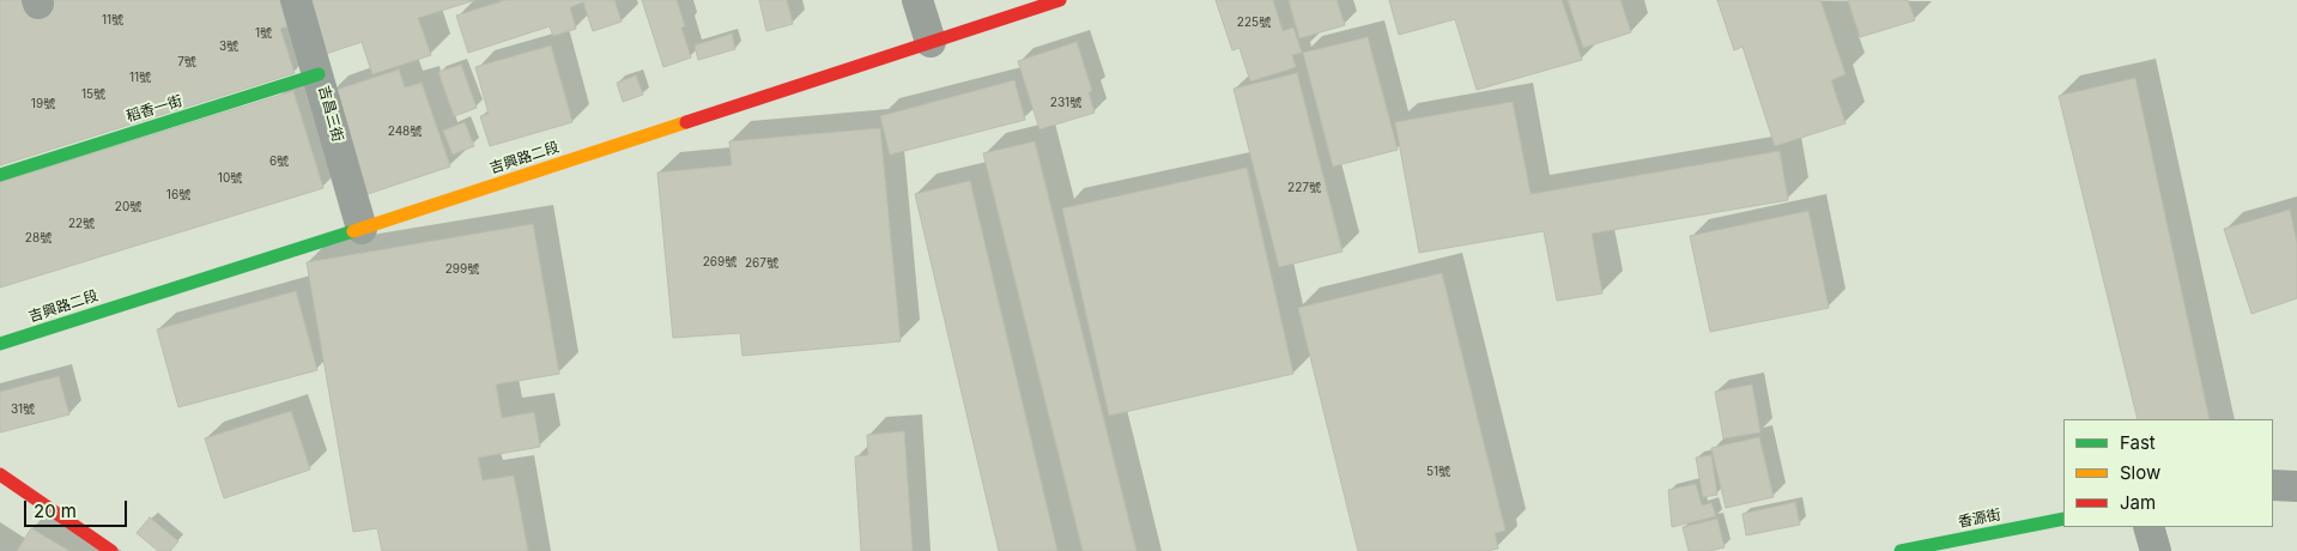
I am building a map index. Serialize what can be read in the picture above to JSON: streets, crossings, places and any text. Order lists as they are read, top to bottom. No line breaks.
{"streets":{"street":["稻香一街","吉昌三街","吉興路二段","香源街"]},"crossings":[["稻香一街","吉昌三街"],["吉昌三街","吉興路二段"]],"house_numbers":["11號","225號","1號","3號","7號","11號","15號","231號","19號","248號","6號","10號","227號","16號","20號","22號","28號","269號","267號","299號","31號","51號"],"legend":["Fast","Slow","Jam"],"scale_bar":"20 m"}
